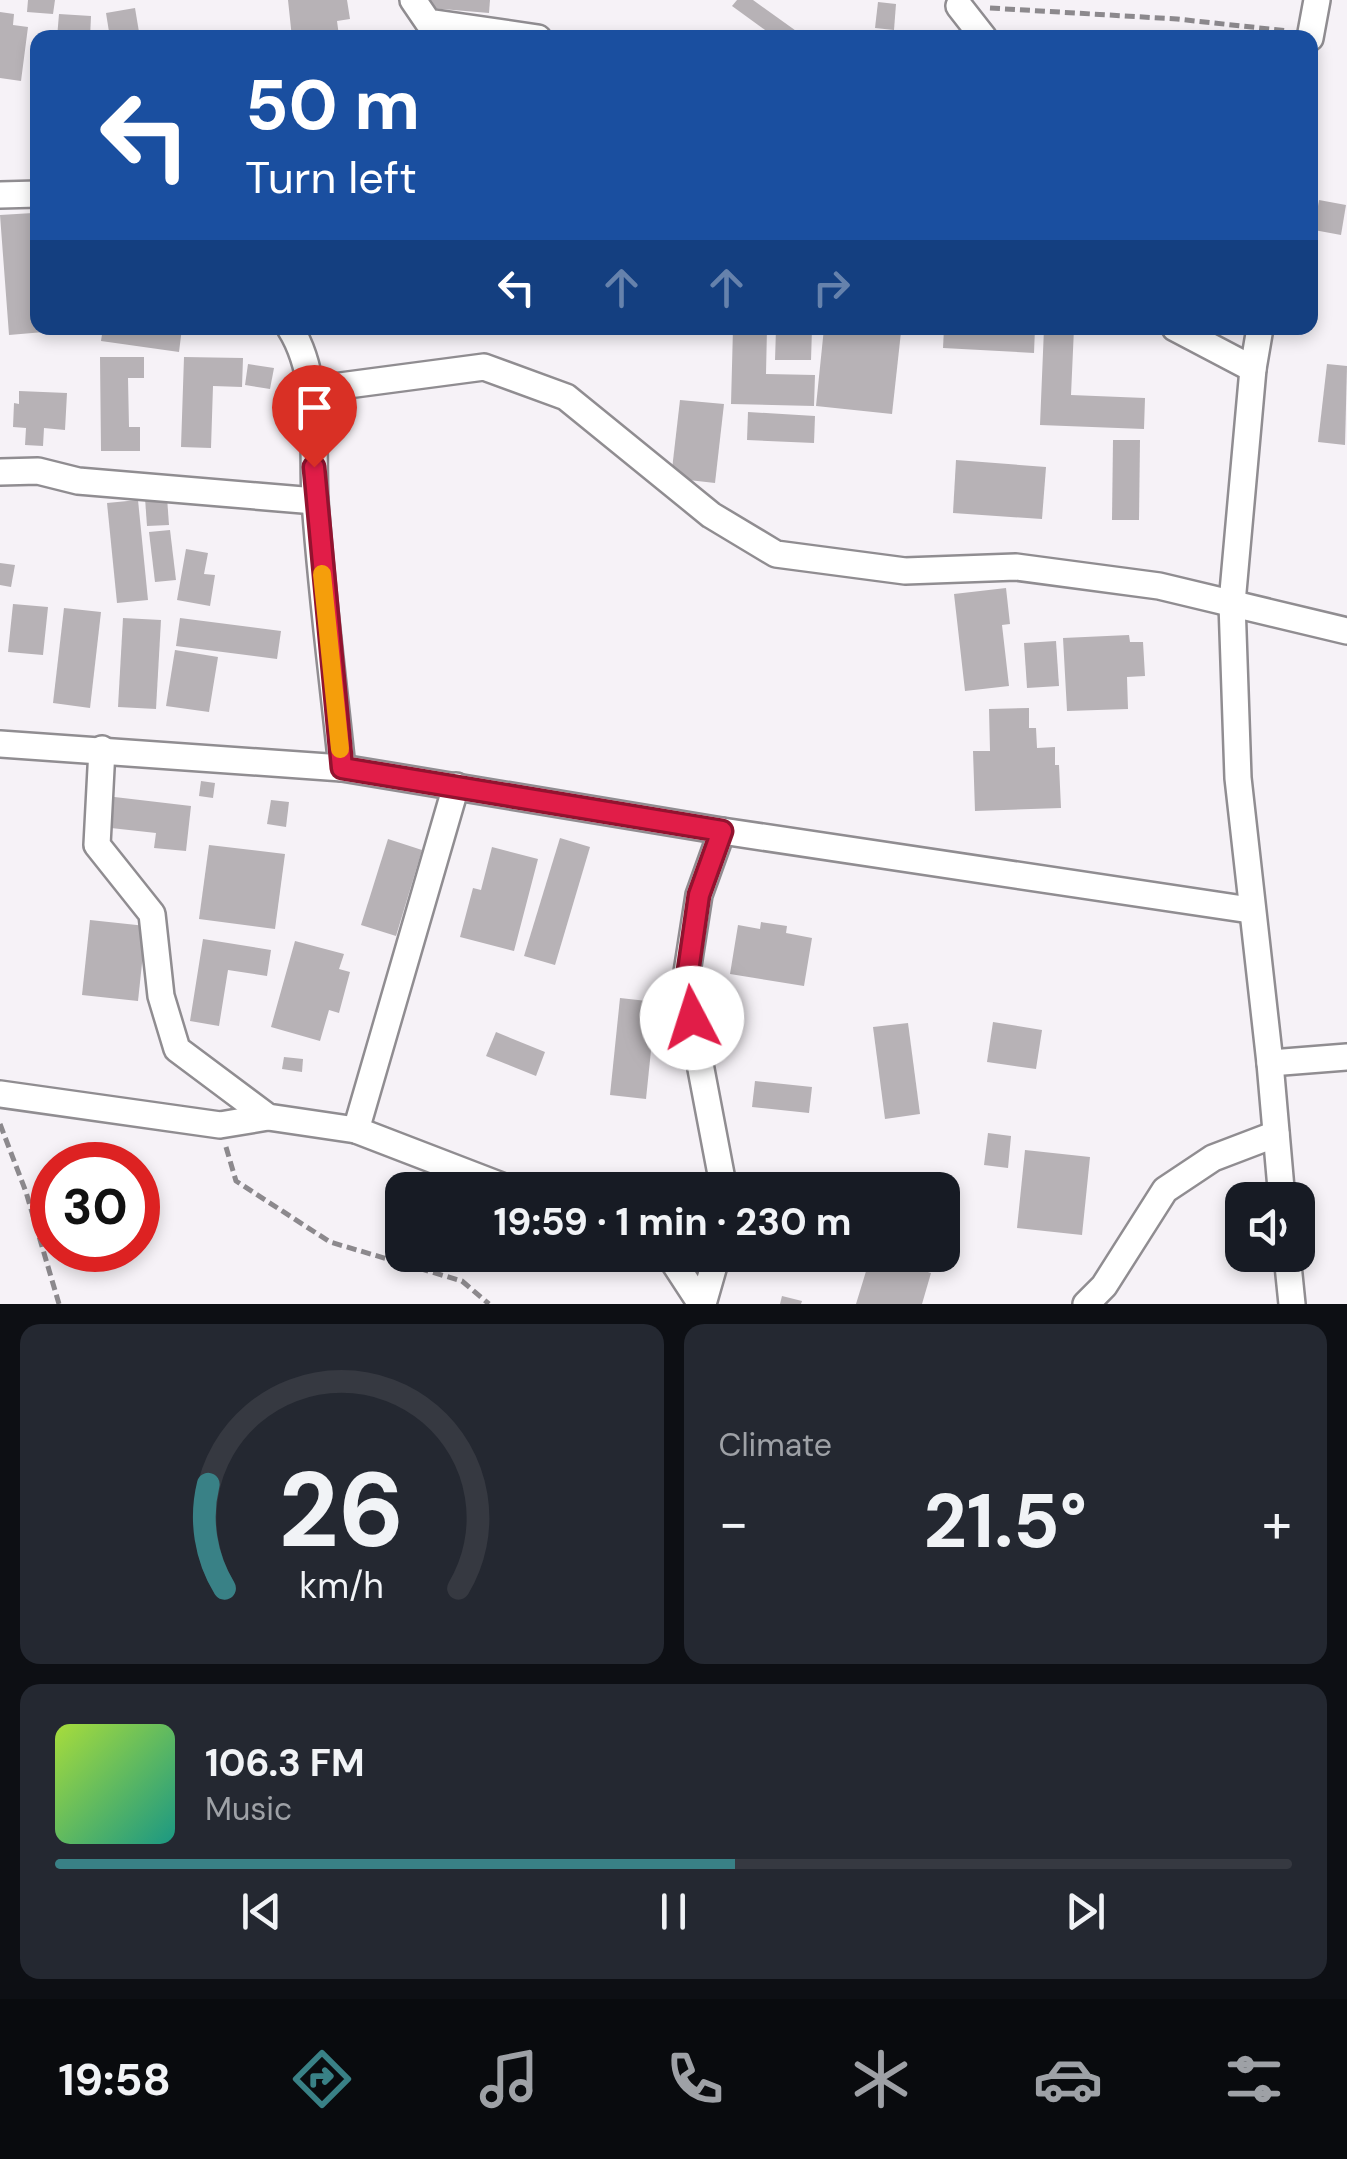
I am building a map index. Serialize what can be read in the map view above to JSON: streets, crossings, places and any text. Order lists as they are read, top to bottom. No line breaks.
{"page":{"turn":["50 m","Turn left"],"limit":"30","trip":"19:59 · 1 min · 230 m","tile":"Climate","heat":["−","21.5°","+"],"song":["106.3 FM","Music"],"tabs":"19:58","gauge":["26","km/h"]}}
